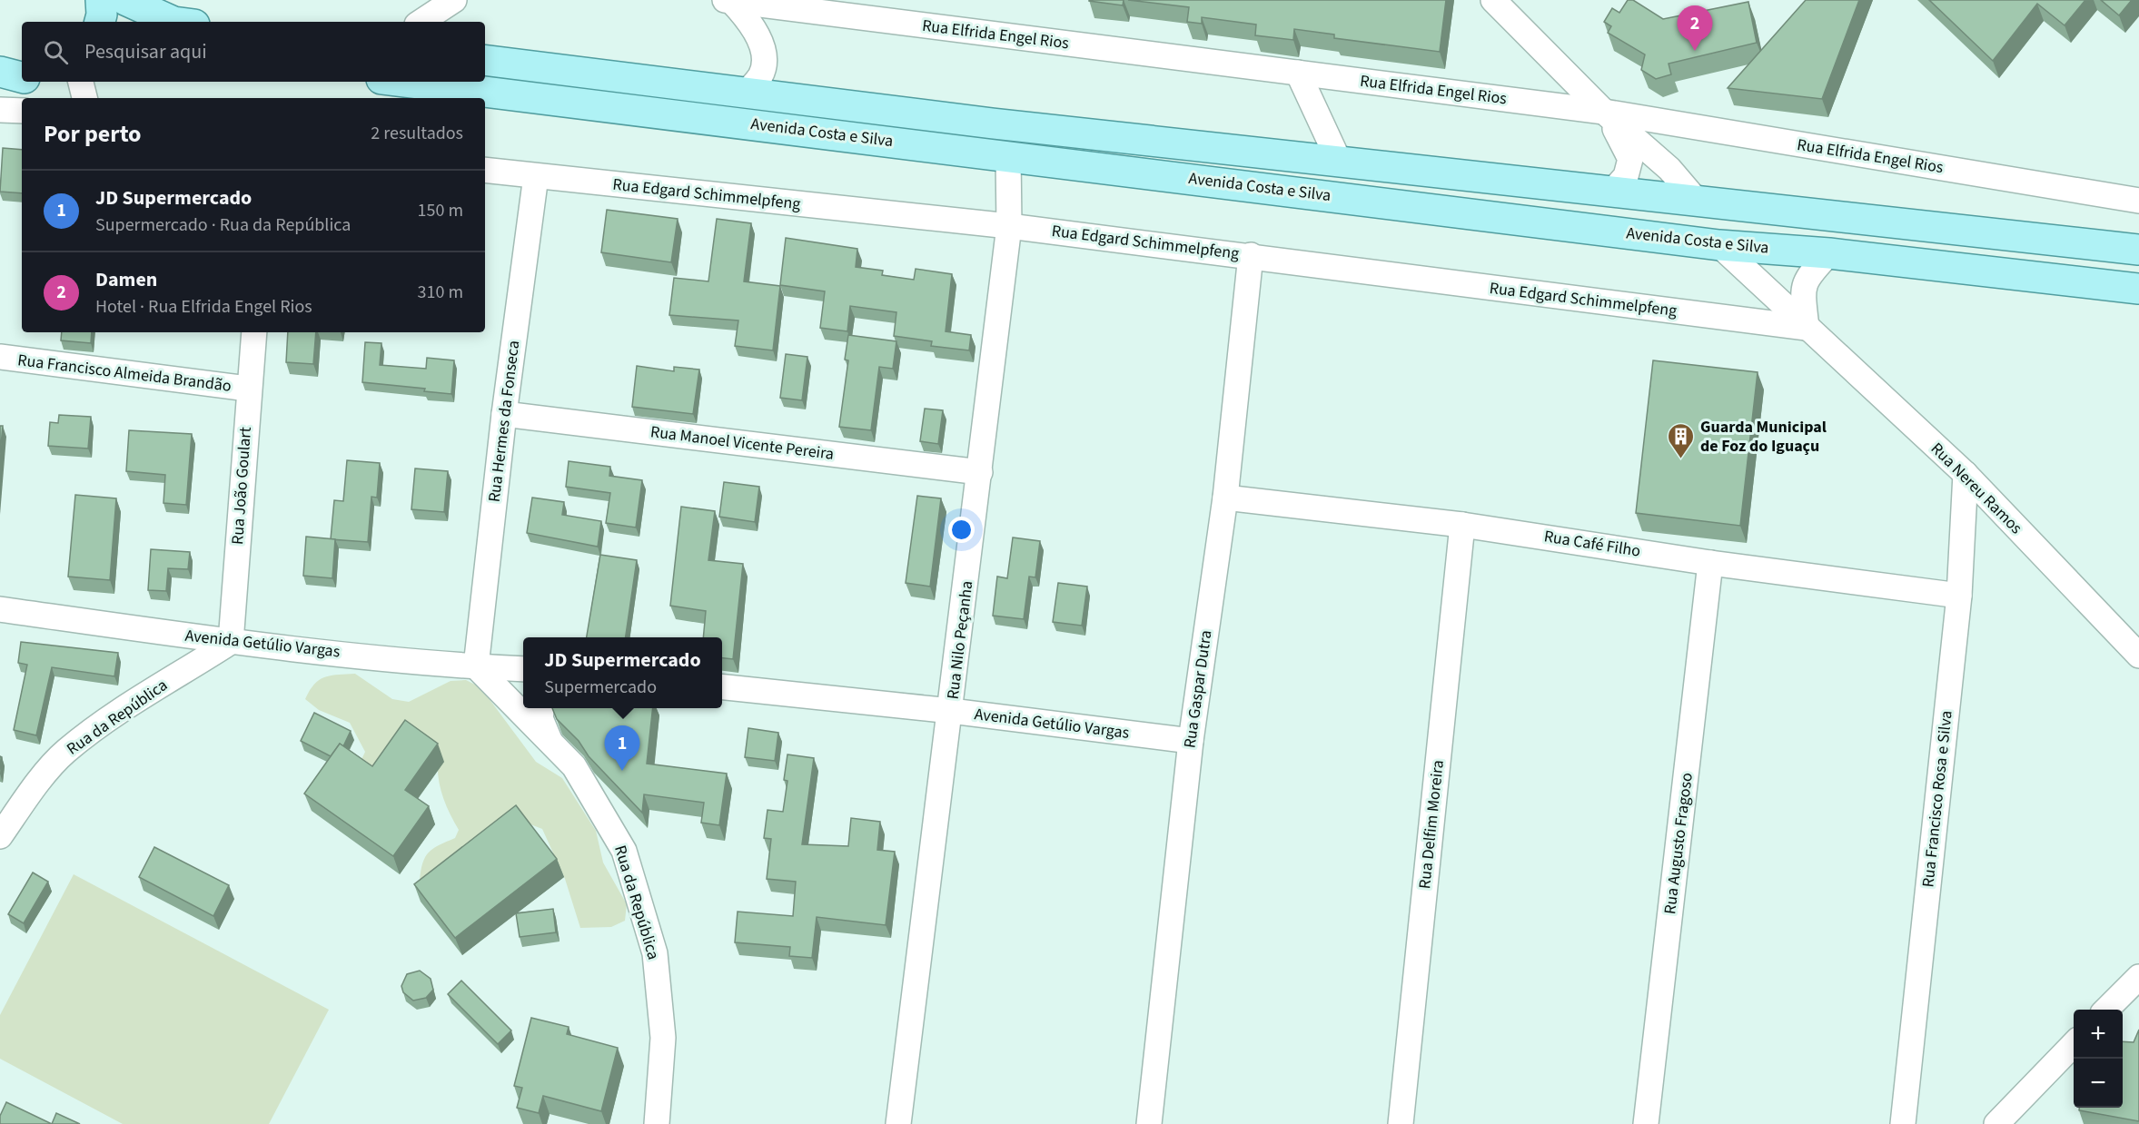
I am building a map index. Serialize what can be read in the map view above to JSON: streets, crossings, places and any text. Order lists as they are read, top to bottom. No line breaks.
{"streets":{"main road":["Avenida Costa e Silva"],"street":["Rua Elfrida Engel Rios","Rua Edgard Schimmelpfeng","Rua Francisco Almeida Brandão","Rua Hermes da Fonseca","Rua Manoel Vicente Pereira","Rua João Goulart","Rua Nereu Ramos","Rua Café Filho","Rua Nilo Peçanha","Avenida Getúlio Vargas","Rua Gaspar Dutra","Rua da República","Rua Francisco Rosa e Silva","Rua Delfim Moreira","Rua Augusto Fragoso"]},"crossings":[["Avenida Costa e Silva","Rua Nereu Ramos"],["Avenida Costa e Silva","Rua Nilo Peçanha"],["Rua Edgard Schimmelpfeng","Rua Hermes da Fonseca"],["Rua Edgard Schimmelpfeng","Rua Nereu Ramos"],["Rua Edgard Schimmelpfeng","Rua Nilo Peçanha"],["Rua Edgard Schimmelpfeng","Rua Gaspar Dutra"],["Rua Francisco Almeida Brandão","Rua João Goulart"],["Rua Hermes da Fonseca","Rua Manoel Vicente Pereira"],["Rua Hermes da Fonseca","Avenida Getúlio Vargas"],["Rua Hermes da Fonseca","Rua da República"],["Rua Manoel Vicente Pereira","Rua Nilo Peçanha"],["Rua João Goulart","Avenida Getúlio Vargas"],["Rua João Goulart","Rua da República"],["Rua Nereu Ramos","Rua Francisco Rosa e Silva"],["Rua Café Filho","Rua Gaspar Dutra"],["Rua Café Filho","Rua Francisco Rosa e Silva"],["Rua Café Filho","Rua Delfim Moreira"],["Rua Café Filho","Rua Augusto Fragoso"],["Rua Nilo Peçanha","Avenida Getúlio Vargas"],["Avenida Getúlio Vargas","Rua Gaspar Dutra"],["Avenida Getúlio Vargas","Rua da República"]],"places":{"building":["Guarda Municipal de Foz do Iguaçu"]},"page":{"pins":["2","1"],"search":"Pesquisar aqui","heading":["Por perto","2 resultados"],"list":[{"mark":"1","name":"JD Supermercado","note":"Supermercado · Rua da República","value":"150 m"},{"mark":"2","name":"Damen","note":"Hotel · Rua Elfrida Engel Rios","value":"310 m"}],"popup":["JD Supermercado","Supermercado"],"map_buttons":["+","−"]}}
